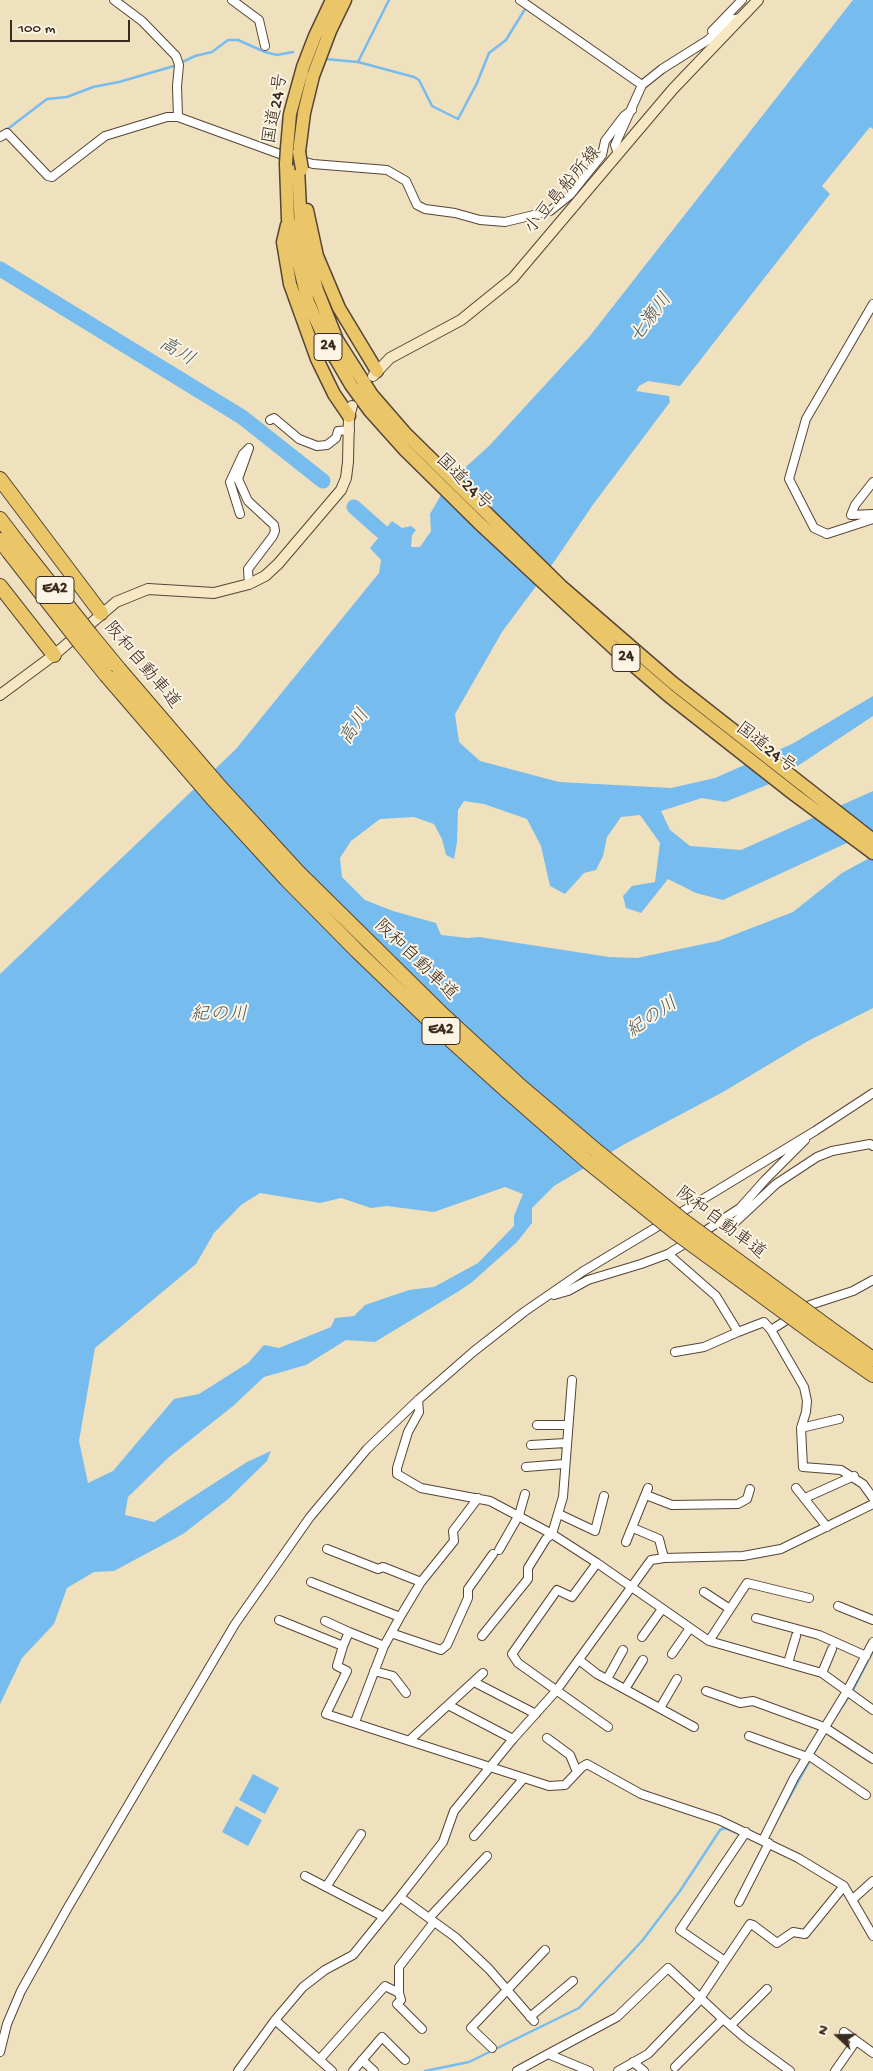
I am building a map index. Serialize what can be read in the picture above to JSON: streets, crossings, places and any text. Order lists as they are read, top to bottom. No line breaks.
{"streets":{"highway":["国道24号","24","E42","阪和自動車道"],"main road":["小豆島船所線"]},"crossings":[["国道24号","24"],["小豆島船所線","24"]],"water":["七瀬川","高川","紀の川"],"scale_bar":"100 m","north":"left"}
